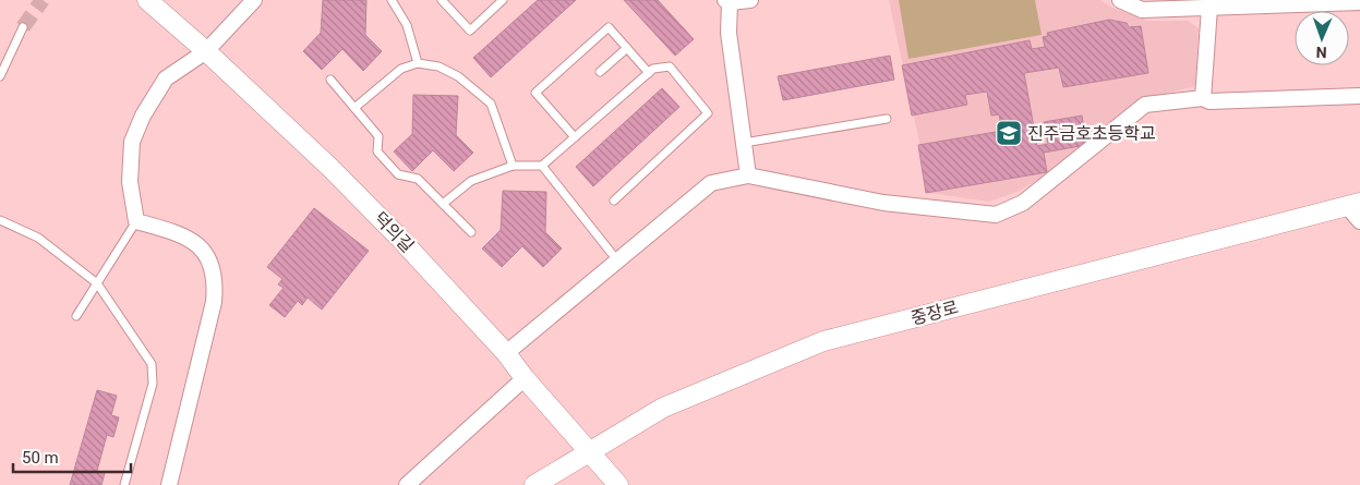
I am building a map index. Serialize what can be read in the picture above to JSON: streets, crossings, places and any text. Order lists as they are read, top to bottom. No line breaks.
{"streets":{"street":["덕의길","중장로"]},"crossings":[["덕의길","중장로"]],"places":{"school or university":["진주금호초등학교"]},"scale_bar":"50 m","north":"bottom"}
